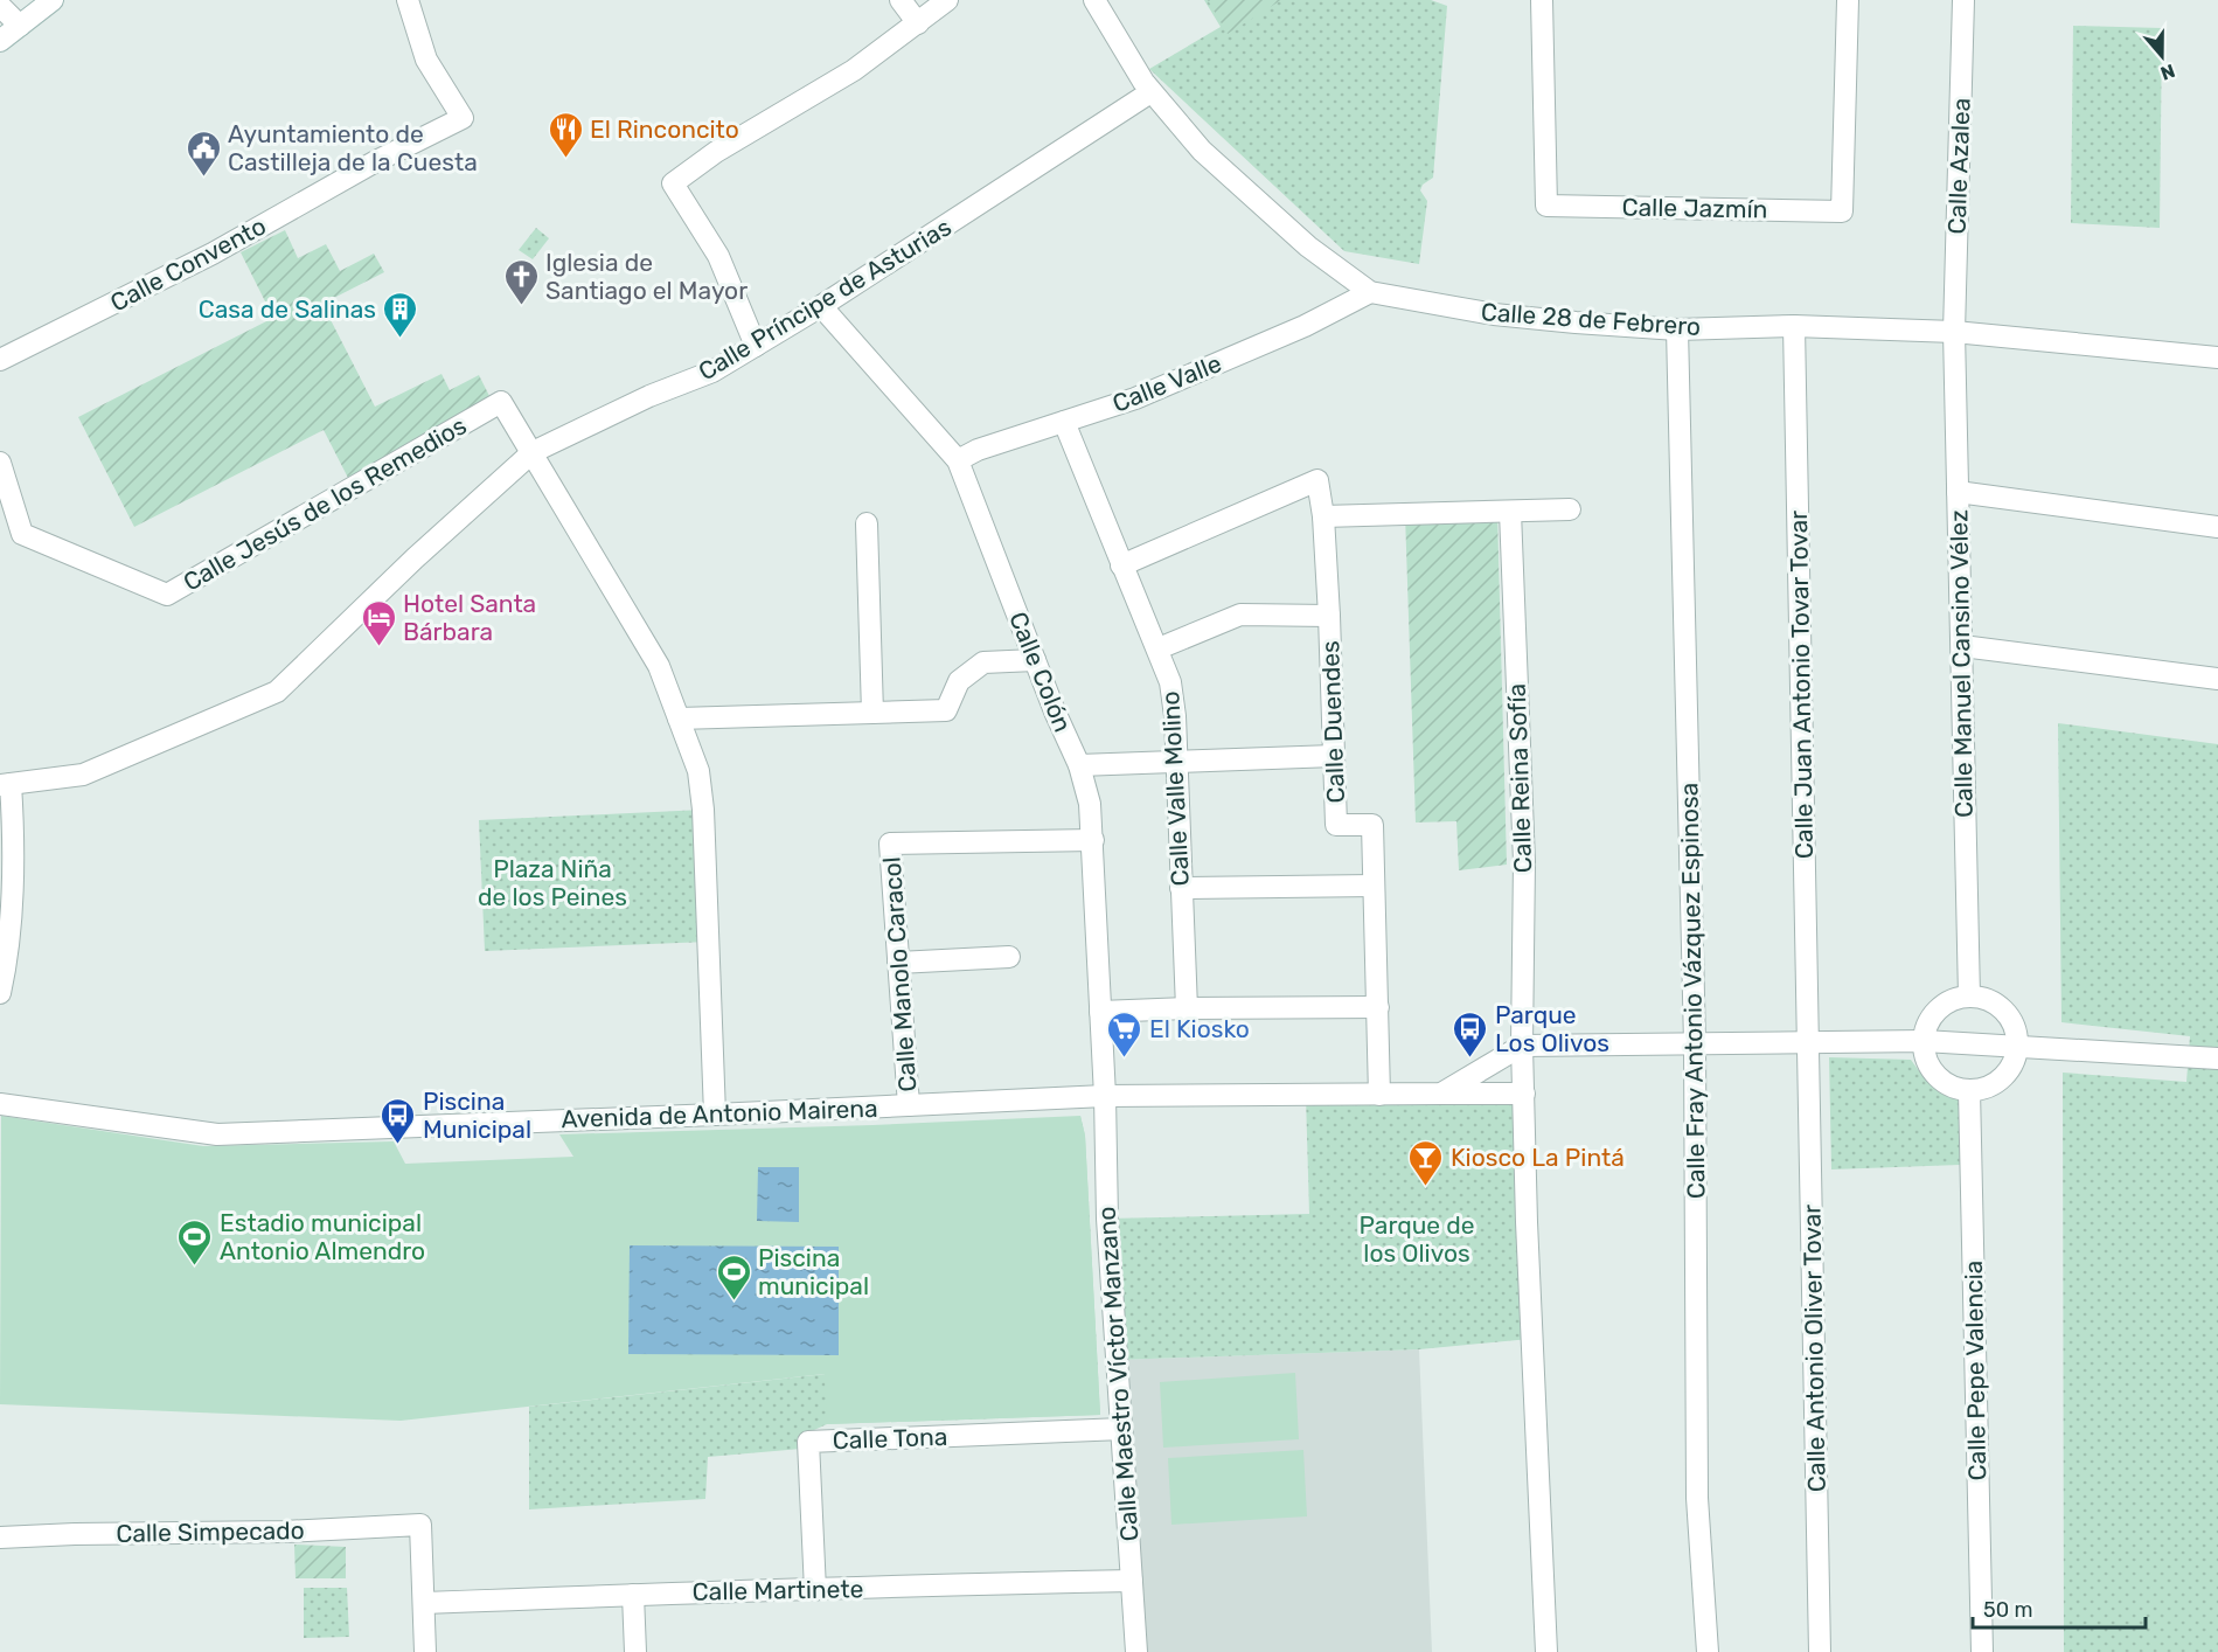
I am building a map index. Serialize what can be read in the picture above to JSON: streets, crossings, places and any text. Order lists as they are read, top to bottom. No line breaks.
{"streets":{"street":["Calle Azalea","Calle Jazmín","Calle Convento","Calle Príncipe de Asturias","Calle 28 de Febrero","Calle Valle","Calle Jesús de los Remedios","Calle Manuel Cansino Vélez","Calle Colón","Calle Juan Antonio Tovar Tovar","Calle Duendes","Calle Reina Sofía","Calle Valle Molino","Calle Manolo Caracol","Calle Fray Antonio Vázquez Espinosa","Avenida de Antonio Mairena","Calle Antonio Oliver Tovar","Calle Pepe Valencia","Calle Maestro Víctor Manzano","Calle Tona","Calle Simpecado","Calle Martinete"]},"crossings":[["Calle Azalea","Calle 28 de Febrero"],["Calle Azalea","Calle Manuel Cansino Vélez"],["Calle Príncipe de Asturias","Calle 28 de Febrero"],["Calle Príncipe de Asturias","Calle Jesús de los Remedios"],["Calle Príncipe de Asturias","Calle Colón"],["Calle 28 de Febrero","Calle Valle"],["Calle 28 de Febrero","Calle Manuel Cansino Vélez"],["Calle 28 de Febrero","Calle Juan Antonio Tovar Tovar"],["Calle 28 de Febrero","Calle Fray Antonio Vázquez Espinosa"],["Calle Valle","Calle Colón"],["Calle Valle","Calle Valle Molino"],["Calle Colón","Calle Manolo Caracol"],["Calle Colón","Avenida de Antonio Mairena"],["Calle Colón","Calle Maestro Víctor Manzano"],["Calle Juan Antonio Tovar Tovar","Avenida de Antonio Mairena"],["Calle Juan Antonio Tovar Tovar","Calle Antonio Oliver Tovar"],["Calle Duendes","Calle Valle Molino"],["Calle Duendes","Avenida de Antonio Mairena"],["Calle Reina Sofía","Avenida de Antonio Mairena"],["Calle Manolo Caracol","Avenida de Antonio Mairena"],["Calle Fray Antonio Vázquez Espinosa","Avenida de Antonio Mairena"],["Avenida de Antonio Mairena","Calle Antonio Oliver Tovar"],["Avenida de Antonio Mairena","Calle Maestro Víctor Manzano"],["Calle Maestro Víctor Manzano","Calle Tona"],["Calle Maestro Víctor Manzano","Calle Martinete"],["Calle Tona","Calle Martinete"],["Calle Simpecado","Calle Martinete"]],"parks":["Plaza Niña de los Peines","Parque de los Olivos"],"places":{"restaurant":["El Rinconcito"],"public building":["Ayuntamiento de Castilleja de la Cuesta"],"church":["Iglesia de Santiago el Mayor"],"building":["Casa de Salinas"],"hotel":["Hotel Santa Bárbara"],"supermarket":["El Kiosko"],"bus stop":["Parque Los Olivos","Piscina Municipal"],"bar":["Kiosco La Pintá"],"sports":["Estadio municipal Antonio Almendro","Piscina municipal"]},"scale_bar":"50 m","north":"bottom"}
